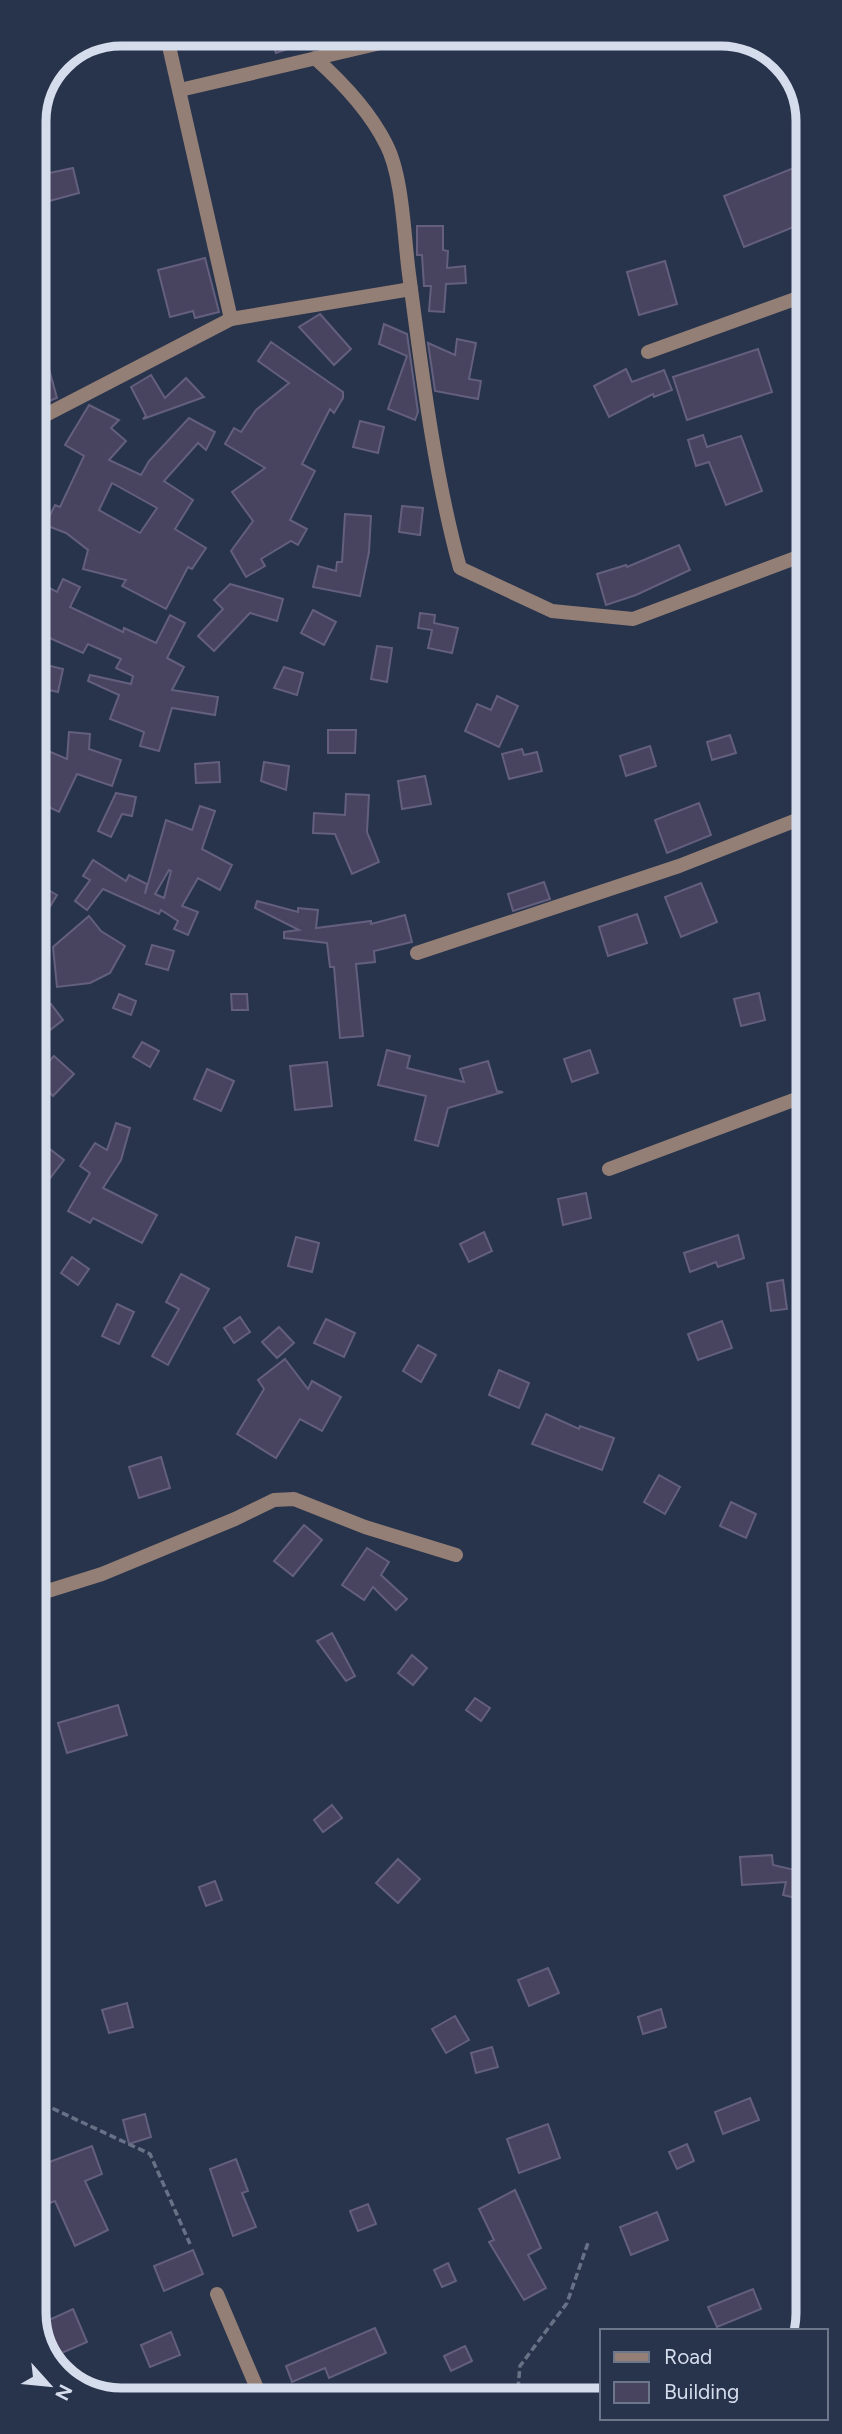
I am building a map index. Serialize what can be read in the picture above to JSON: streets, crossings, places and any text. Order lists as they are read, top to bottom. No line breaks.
{"legend":["Road","Building"],"north":"bottom right"}
